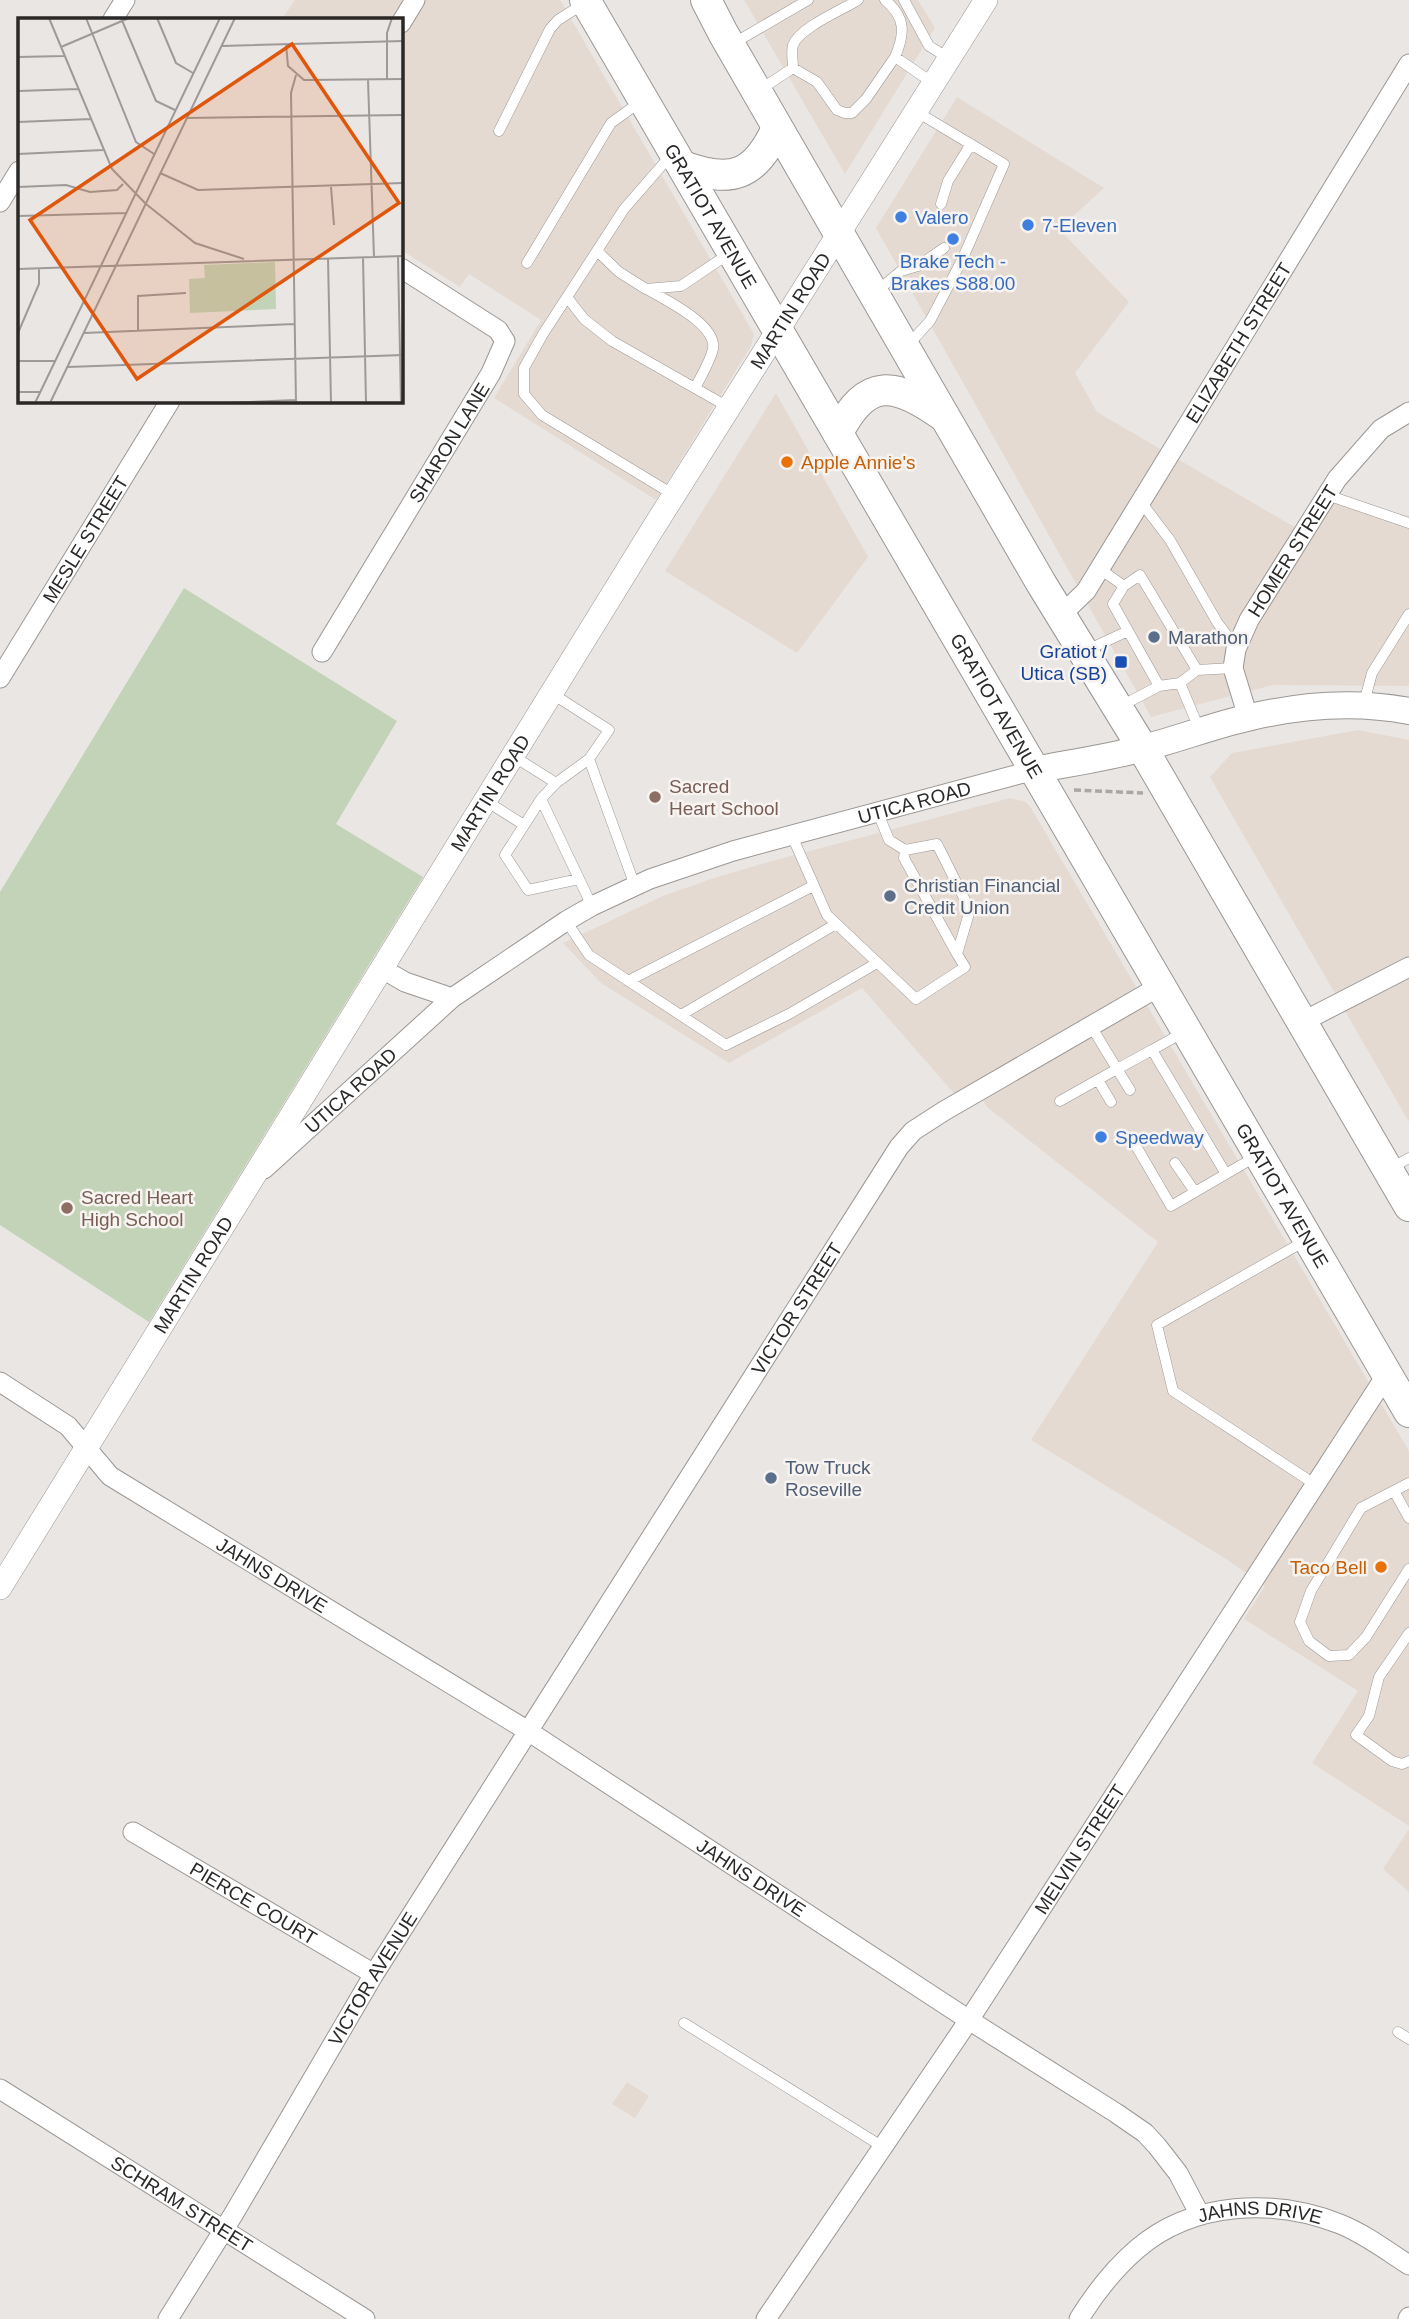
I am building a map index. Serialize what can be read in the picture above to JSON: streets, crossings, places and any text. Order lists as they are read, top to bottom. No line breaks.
{"streets":{"main road":["GRATIOT AVENUE","UTICA ROAD"],"street":["MARTIN ROAD","ELIZABETH STREET","SHARON LANE","MESLE STREET","HOMER STREET","VICTOR STREET","JAHNS DRIVE","MELVIN STREET","PIERCE COURT","VICTOR AVENUE","SCHRAM STREET"]},"crossings":[["GRATIOT AVENUE","MARTIN ROAD"],["GRATIOT AVENUE","UTICA ROAD"],["GRATIOT AVENUE","VICTOR STREET"],["GRATIOT AVENUE","MELVIN STREET"],["MARTIN ROAD","UTICA ROAD"],["MARTIN ROAD","JAHNS DRIVE"],["VICTOR STREET","JAHNS DRIVE"],["VICTOR STREET","VICTOR AVENUE"],["JAHNS DRIVE","MELVIN STREET"],["JAHNS DRIVE","VICTOR AVENUE"],["PIERCE COURT","VICTOR AVENUE"],["VICTOR AVENUE","SCHRAM STREET"]],"places":{"other":["Valero","7-Eleven","Brake Tech - Brakes S88.00","Apple Annie's","Marathon","Sacred Heart School","Christian Financial Credit Union","Speedway","Sacred Heart High School","Tow Truck Roseville","Taco Bell"],"transit":["Gratiot / Utica (SB)"]}}
